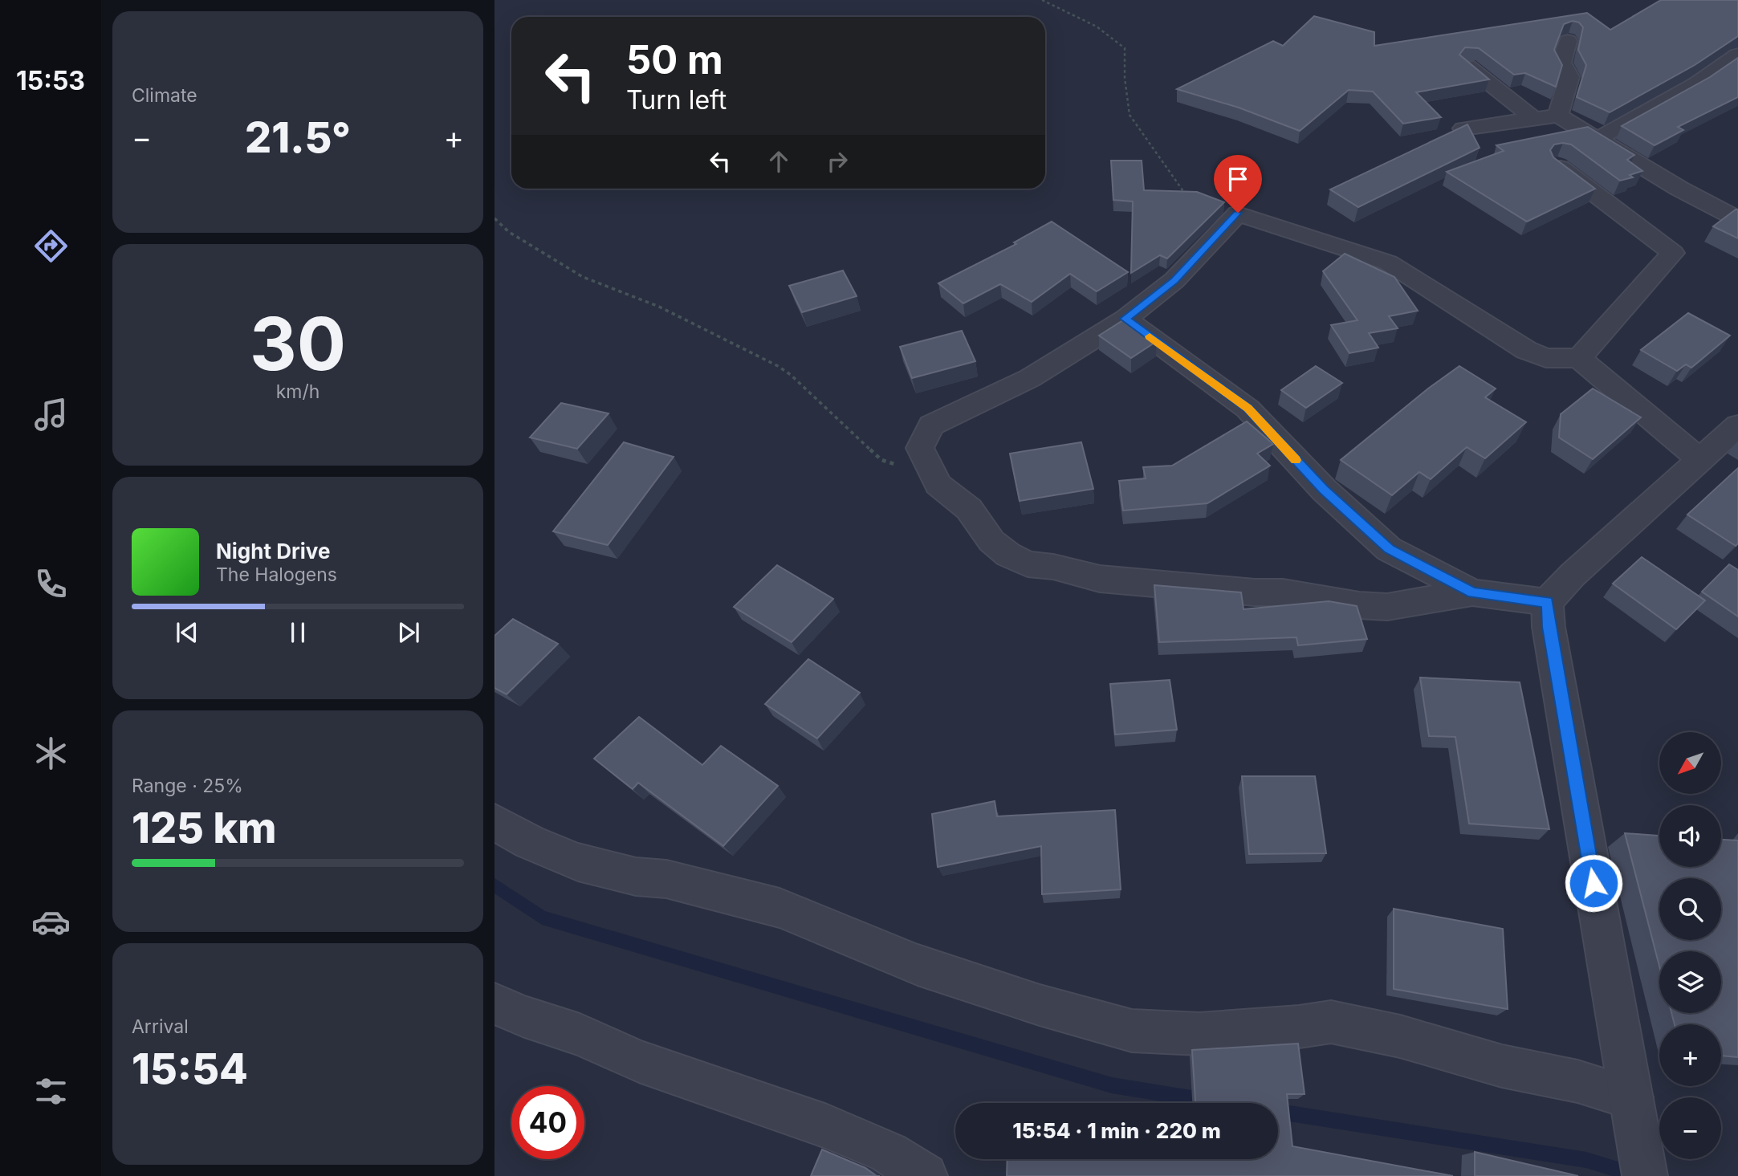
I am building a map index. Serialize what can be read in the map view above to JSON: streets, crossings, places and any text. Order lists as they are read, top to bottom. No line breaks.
{"north":"bottom left","page":{"tabs":"15:53","tile":["Climate",["30","km/h"],["Range · 25%","125 km"],["Arrival","15:54"]],"turn":["50 m","Turn left"],"heat":["−","21.5°","+"],"song":["Night Drive","The Halogens"],"map_buttons":["+","−"],"limit":"40","trip":"15:54 · 1 min · 220 m"}}
